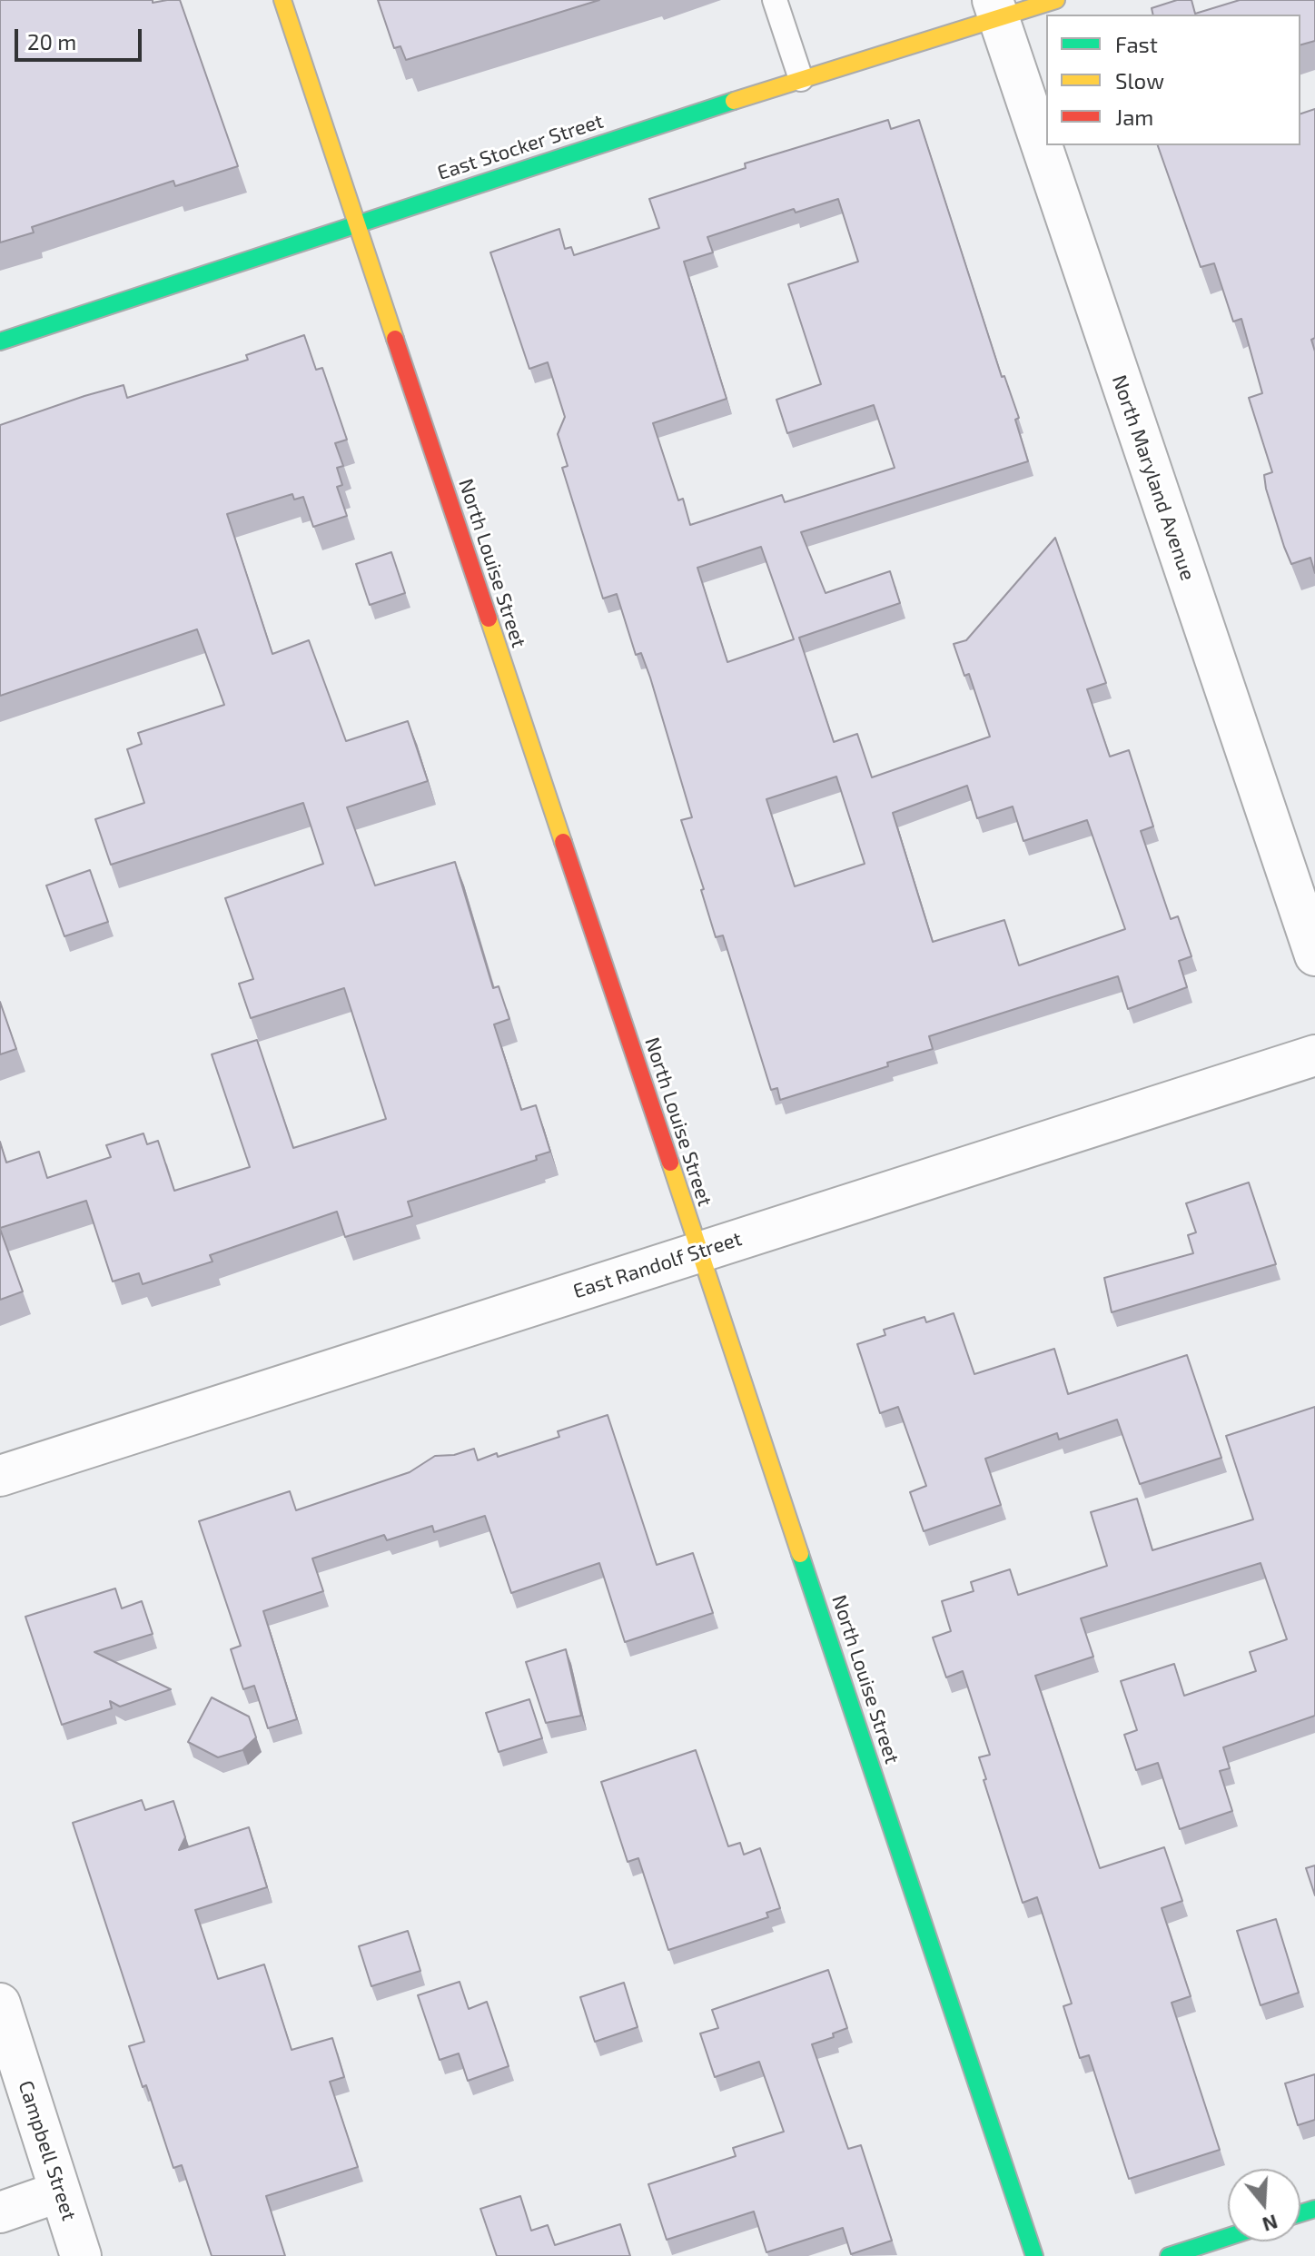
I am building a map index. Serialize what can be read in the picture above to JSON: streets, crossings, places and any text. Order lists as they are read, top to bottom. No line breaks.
{"streets":{"street":["East Stocker Street","North Maryland Avenue","North Louise Street","East Randolf Street","Campbell Street"]},"crossings":[["East Stocker Street","North Maryland Avenue"],["East Stocker Street","North Louise Street"],["North Louise Street","East Randolf Street"]],"legend":["Fast","Slow","Jam"],"scale_bar":"20 m","north":"bottom"}
